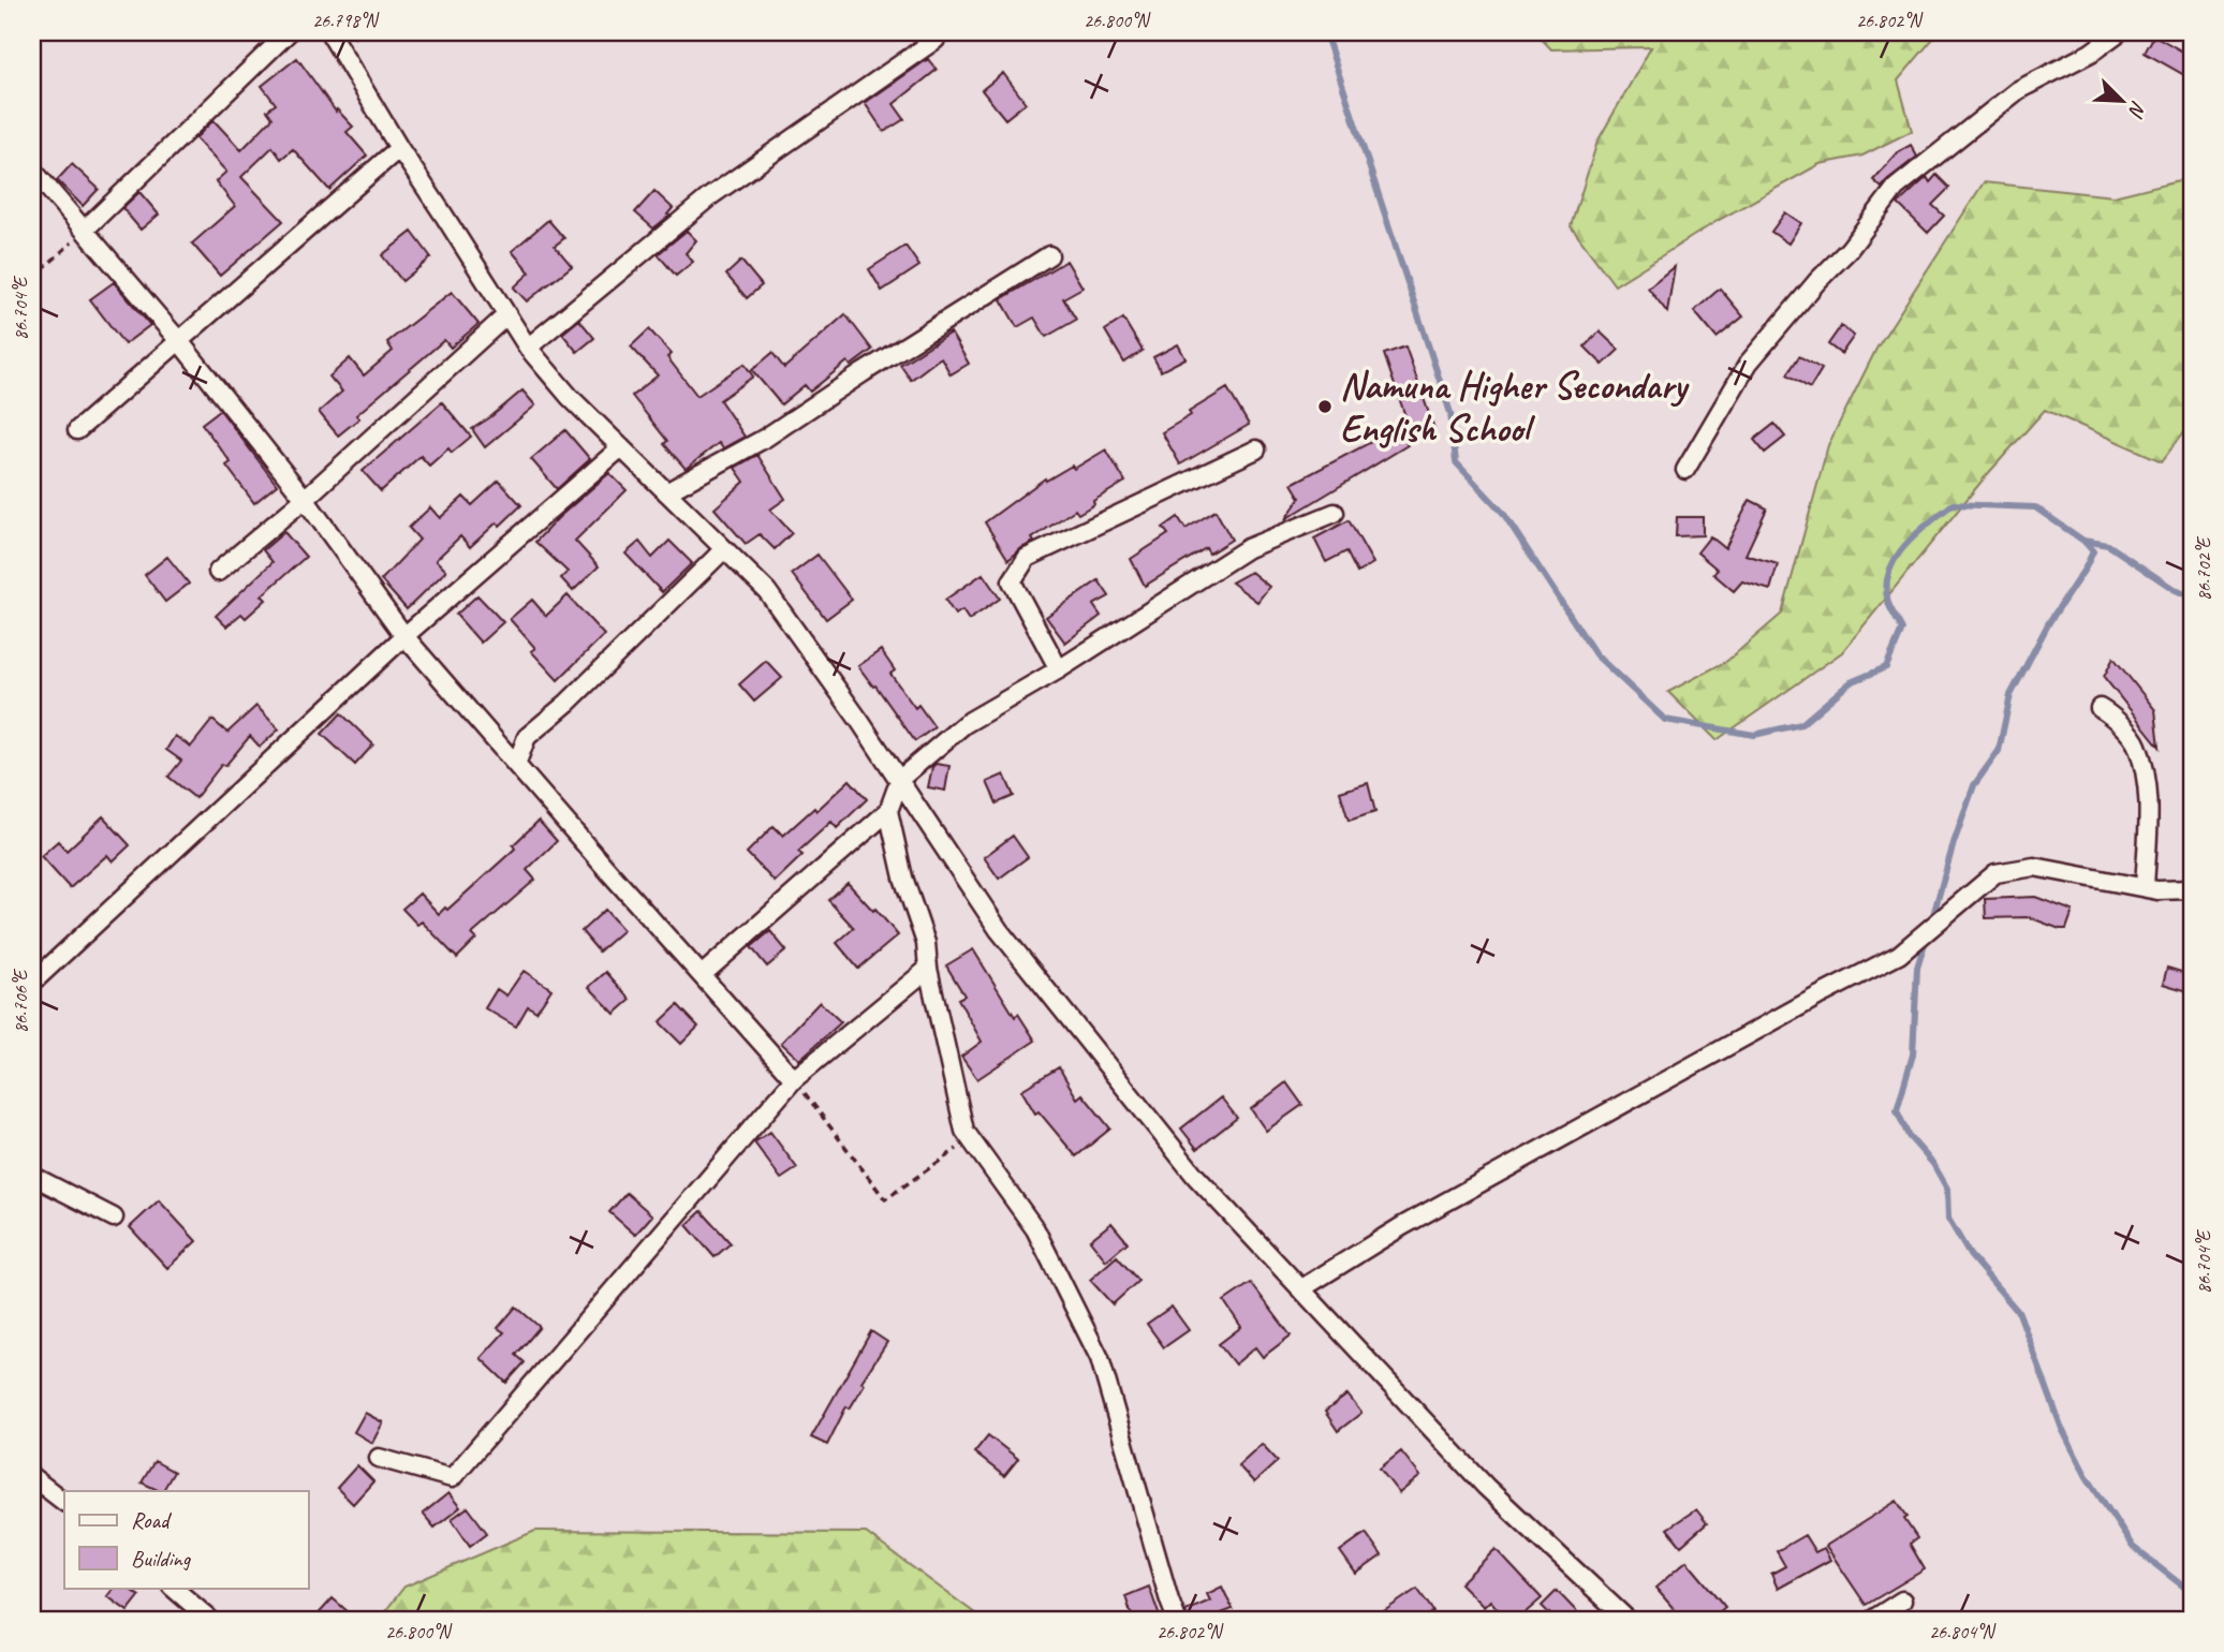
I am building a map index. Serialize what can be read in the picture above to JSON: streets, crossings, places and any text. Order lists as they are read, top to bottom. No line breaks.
{"places":["Namuna Higher Secondary English School"],"legend":["Road","Building"],"north":"bottom right","coordinates":["26.798°N","26.800°N","26.802°N","86.704°E","86.702°E","86.706°E","26.804°N"]}
